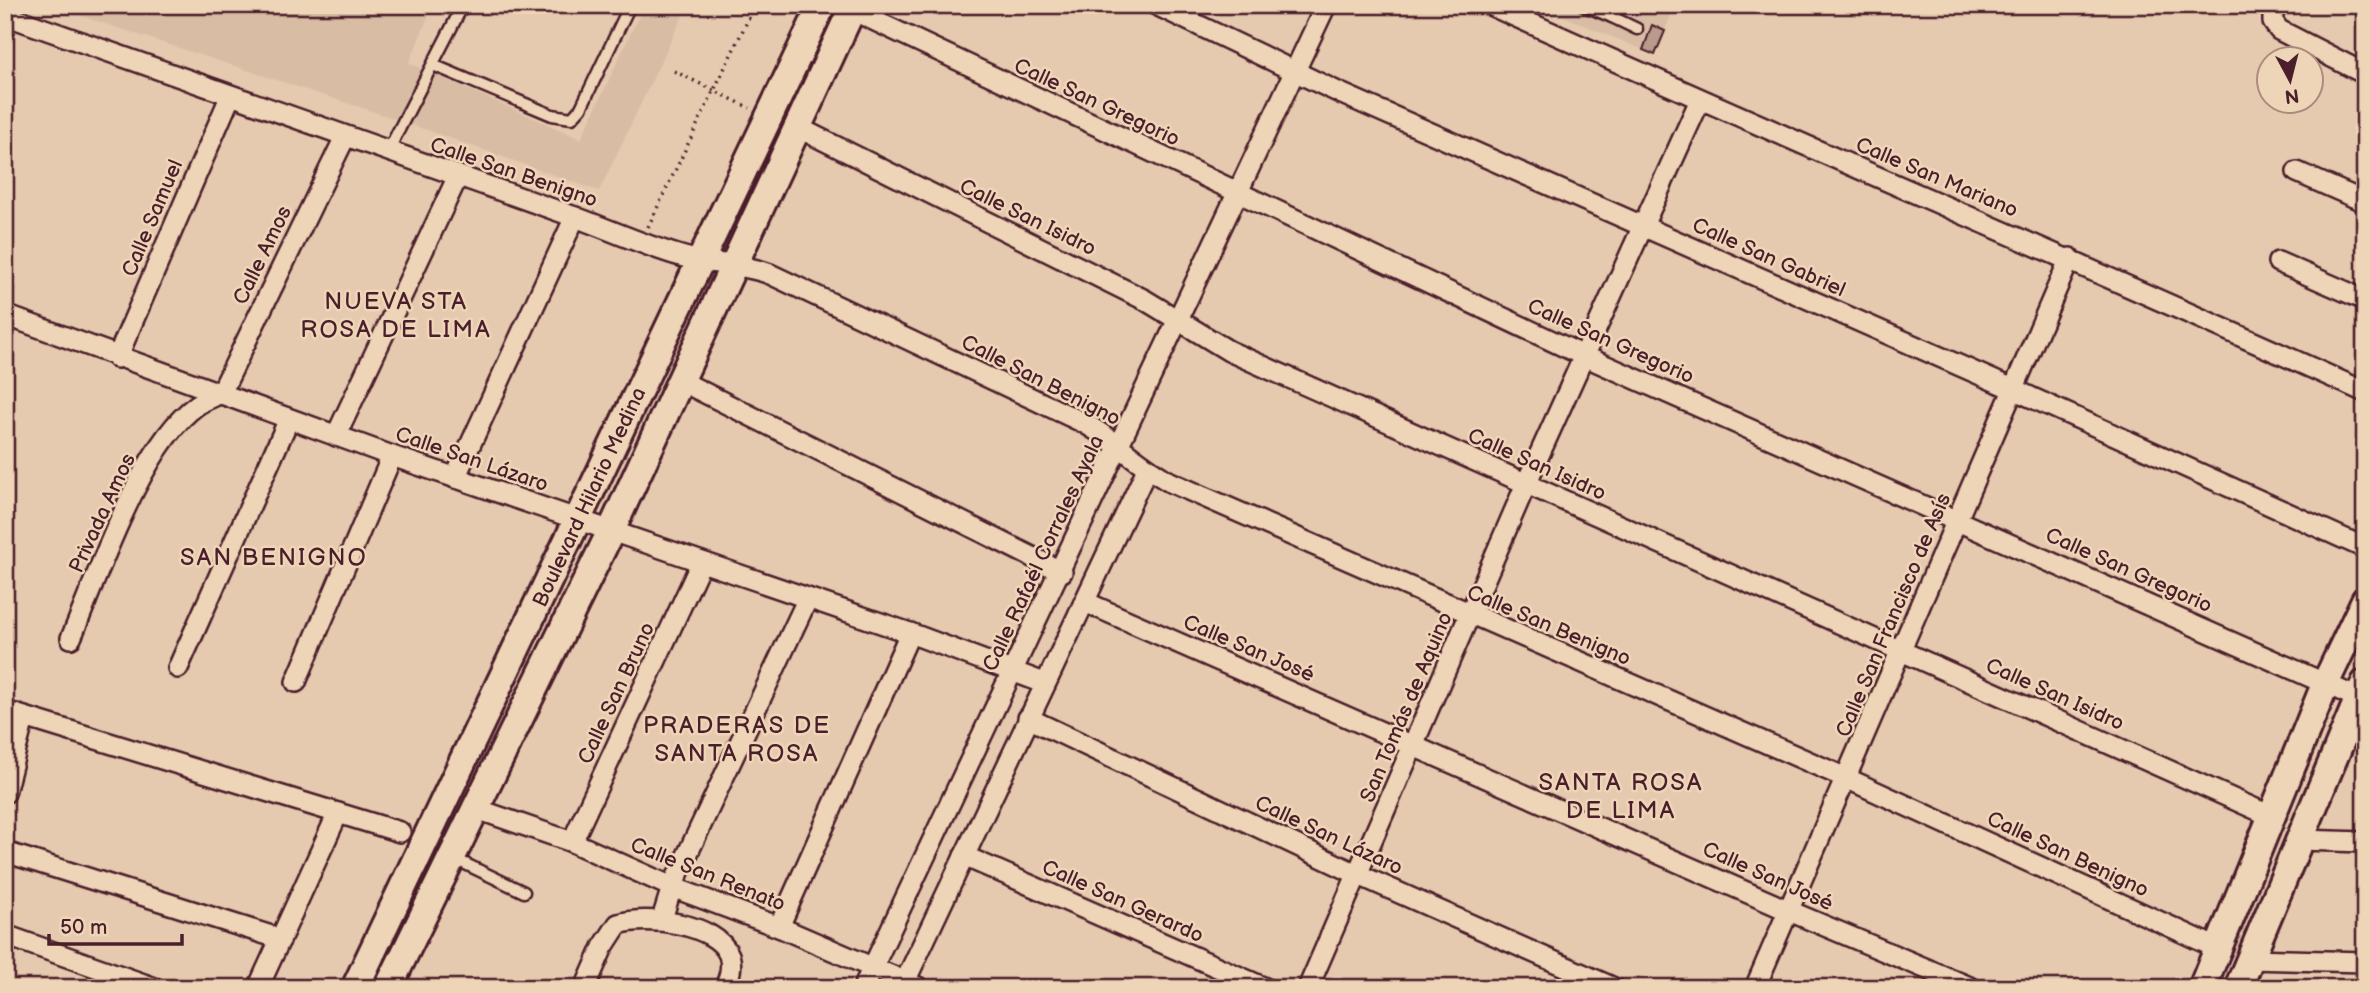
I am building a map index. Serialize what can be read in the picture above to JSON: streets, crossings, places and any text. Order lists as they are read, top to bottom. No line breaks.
{"streets":{"main road":["Boulevard Hilario Medina"],"street":["Calle San Gregorio","Calle San Benigno","Calle San Mariano","Calle San Isidro","Calle Samuel","Calle Amos","Calle San Gabriel","Calle San Lázaro","Privada Amos","Calle Rafaél Corrales Ayala","Calle San Francisco de Asís","Calle San José","Calle San Bruno","San Tomás de Aquino","Calle San Renato","Calle San Gerardo"]},"crossings":[["Calle San Gregorio","Boulevard Hilario Medina"],["Calle San Gregorio","Calle Rafaél Corrales Ayala"],["Calle San Gregorio","Calle San Francisco de Asís"],["Calle San Gregorio","San Tomás de Aquino"],["Calle San Benigno","Calle Samuel"],["Calle San Benigno","Calle Amos"],["Calle San Benigno","Boulevard Hilario Medina"],["Calle San Benigno","Calle Rafaél Corrales Ayala"],["Calle San Benigno","Calle San Francisco de Asís"],["Calle San Benigno","San Tomás de Aquino"],["Calle San Mariano","Calle San Francisco de Asís"],["Calle San Mariano","San Tomás de Aquino"],["Calle San Isidro","Boulevard Hilario Medina"],["Calle San Isidro","Calle Rafaél Corrales Ayala"],["Calle San Isidro","Calle San Francisco de Asís"],["Calle San Isidro","San Tomás de Aquino"],["Calle Samuel","Calle San Lázaro"],["Calle Amos","Calle San Lázaro"],["Calle Amos","Privada Amos"],["Calle San Gabriel","Calle Rafaél Corrales Ayala"],["Calle San Gabriel","Calle San Francisco de Asís"],["Calle San Gabriel","San Tomás de Aquino"],["Calle San Lázaro","Boulevard Hilario Medina"],["Calle San Lázaro","Privada Amos"],["Calle San Lázaro","Calle Rafaél Corrales Ayala"],["Calle San Lázaro","Calle San Bruno"],["Calle San Lázaro","San Tomás de Aquino"],["Boulevard Hilario Medina","Calle San Renato"],["Calle Rafaél Corrales Ayala","Calle San Renato"],["Calle San Francisco de Asís","Calle San José"],["Calle San José","San Tomás de Aquino"],["Calle San Bruno","Calle San Renato"]],"districts":["NUEVA STA ROSA DE LIMA","SAN BENIGNO","PRADERAS DE SANTA ROSA","SANTA ROSA DE LIMA"],"scale_bar":"50 m","north":"bottom"}
